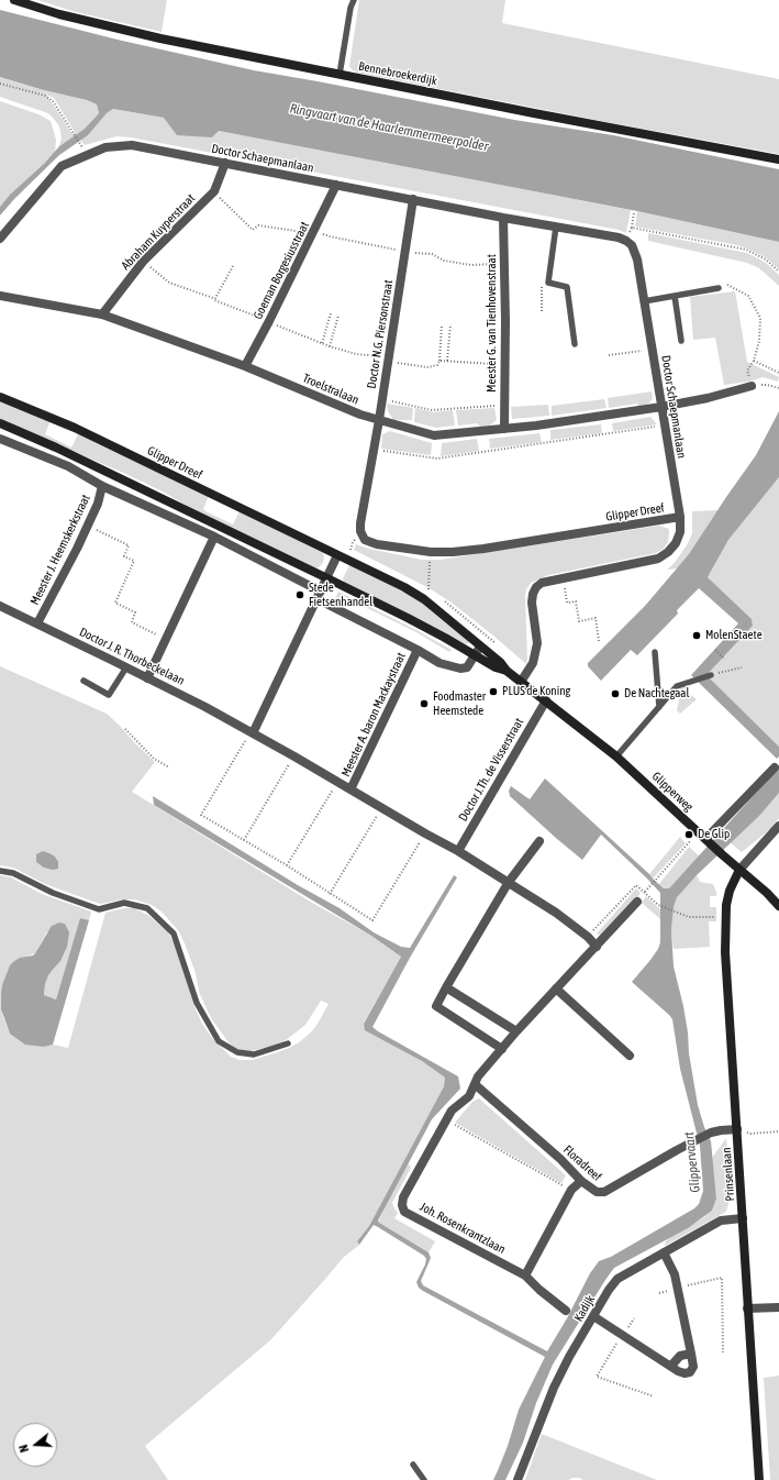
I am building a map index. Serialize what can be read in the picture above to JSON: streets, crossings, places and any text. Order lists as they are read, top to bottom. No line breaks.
{"streets":{"street":["Bennebroekerdijk","Doctor Schaepmanlaan","Abraham Kuyperstraat","Goeman Borgesiusstraat","Meester G. van Tienhovenstraat","Doctor N.G. Piersonstraat","Troelstralaan","Glipper Dreef","Meester J. Heemskerkstraat","Doctor J. R. Thorbeckelaan","Meester A. baron Mackaystraat","Doctor J.Th. de Visserstraat","Glipperweg","Floradreef","Prinsenlaan","Joh. Rosenkrantzlaan","Kadijk"]},"crossings":[["Doctor Schaepmanlaan","Abraham Kuyperstraat"],["Doctor Schaepmanlaan","Goeman Borgesiusstraat"],["Doctor Schaepmanlaan","Meester G. van Tienhovenstraat"],["Doctor Schaepmanlaan","Doctor N.G. Piersonstraat"],["Doctor Schaepmanlaan","Troelstralaan"],["Doctor Schaepmanlaan","Glipper Dreef"],["Abraham Kuyperstraat","Troelstralaan"],["Goeman Borgesiusstraat","Troelstralaan"],["Meester G. van Tienhovenstraat","Troelstralaan"],["Doctor N.G. Piersonstraat","Troelstralaan"],["Doctor N.G. Piersonstraat","Glipper Dreef"],["Glipper Dreef","Doctor J.Th. de Visserstraat"],["Glipper Dreef","Glipperweg"],["Meester J. Heemskerkstraat","Doctor J. R. Thorbeckelaan"],["Doctor J. R. Thorbeckelaan","Meester A. baron Mackaystraat"],["Doctor J. R. Thorbeckelaan","Doctor J.Th. de Visserstraat"],["Doctor J. R. Thorbeckelaan","Joh. Rosenkrantzlaan"],["Doctor J.Th. de Visserstraat","Glipperweg"],["Glipperweg","Prinsenlaan"],["Floradreef","Prinsenlaan"],["Floradreef","Joh. Rosenkrantzlaan"],["Prinsenlaan","Kadijk"]],"water":["Ringvaart van de Haarlemmermeerpolder","Glippervaart"],"places":["Stede Fietsenhandel","MolenStaete","PLUS de Koning","De Nachtegaal","Foodmaster Heemstede","De Glip"],"north":"left"}
